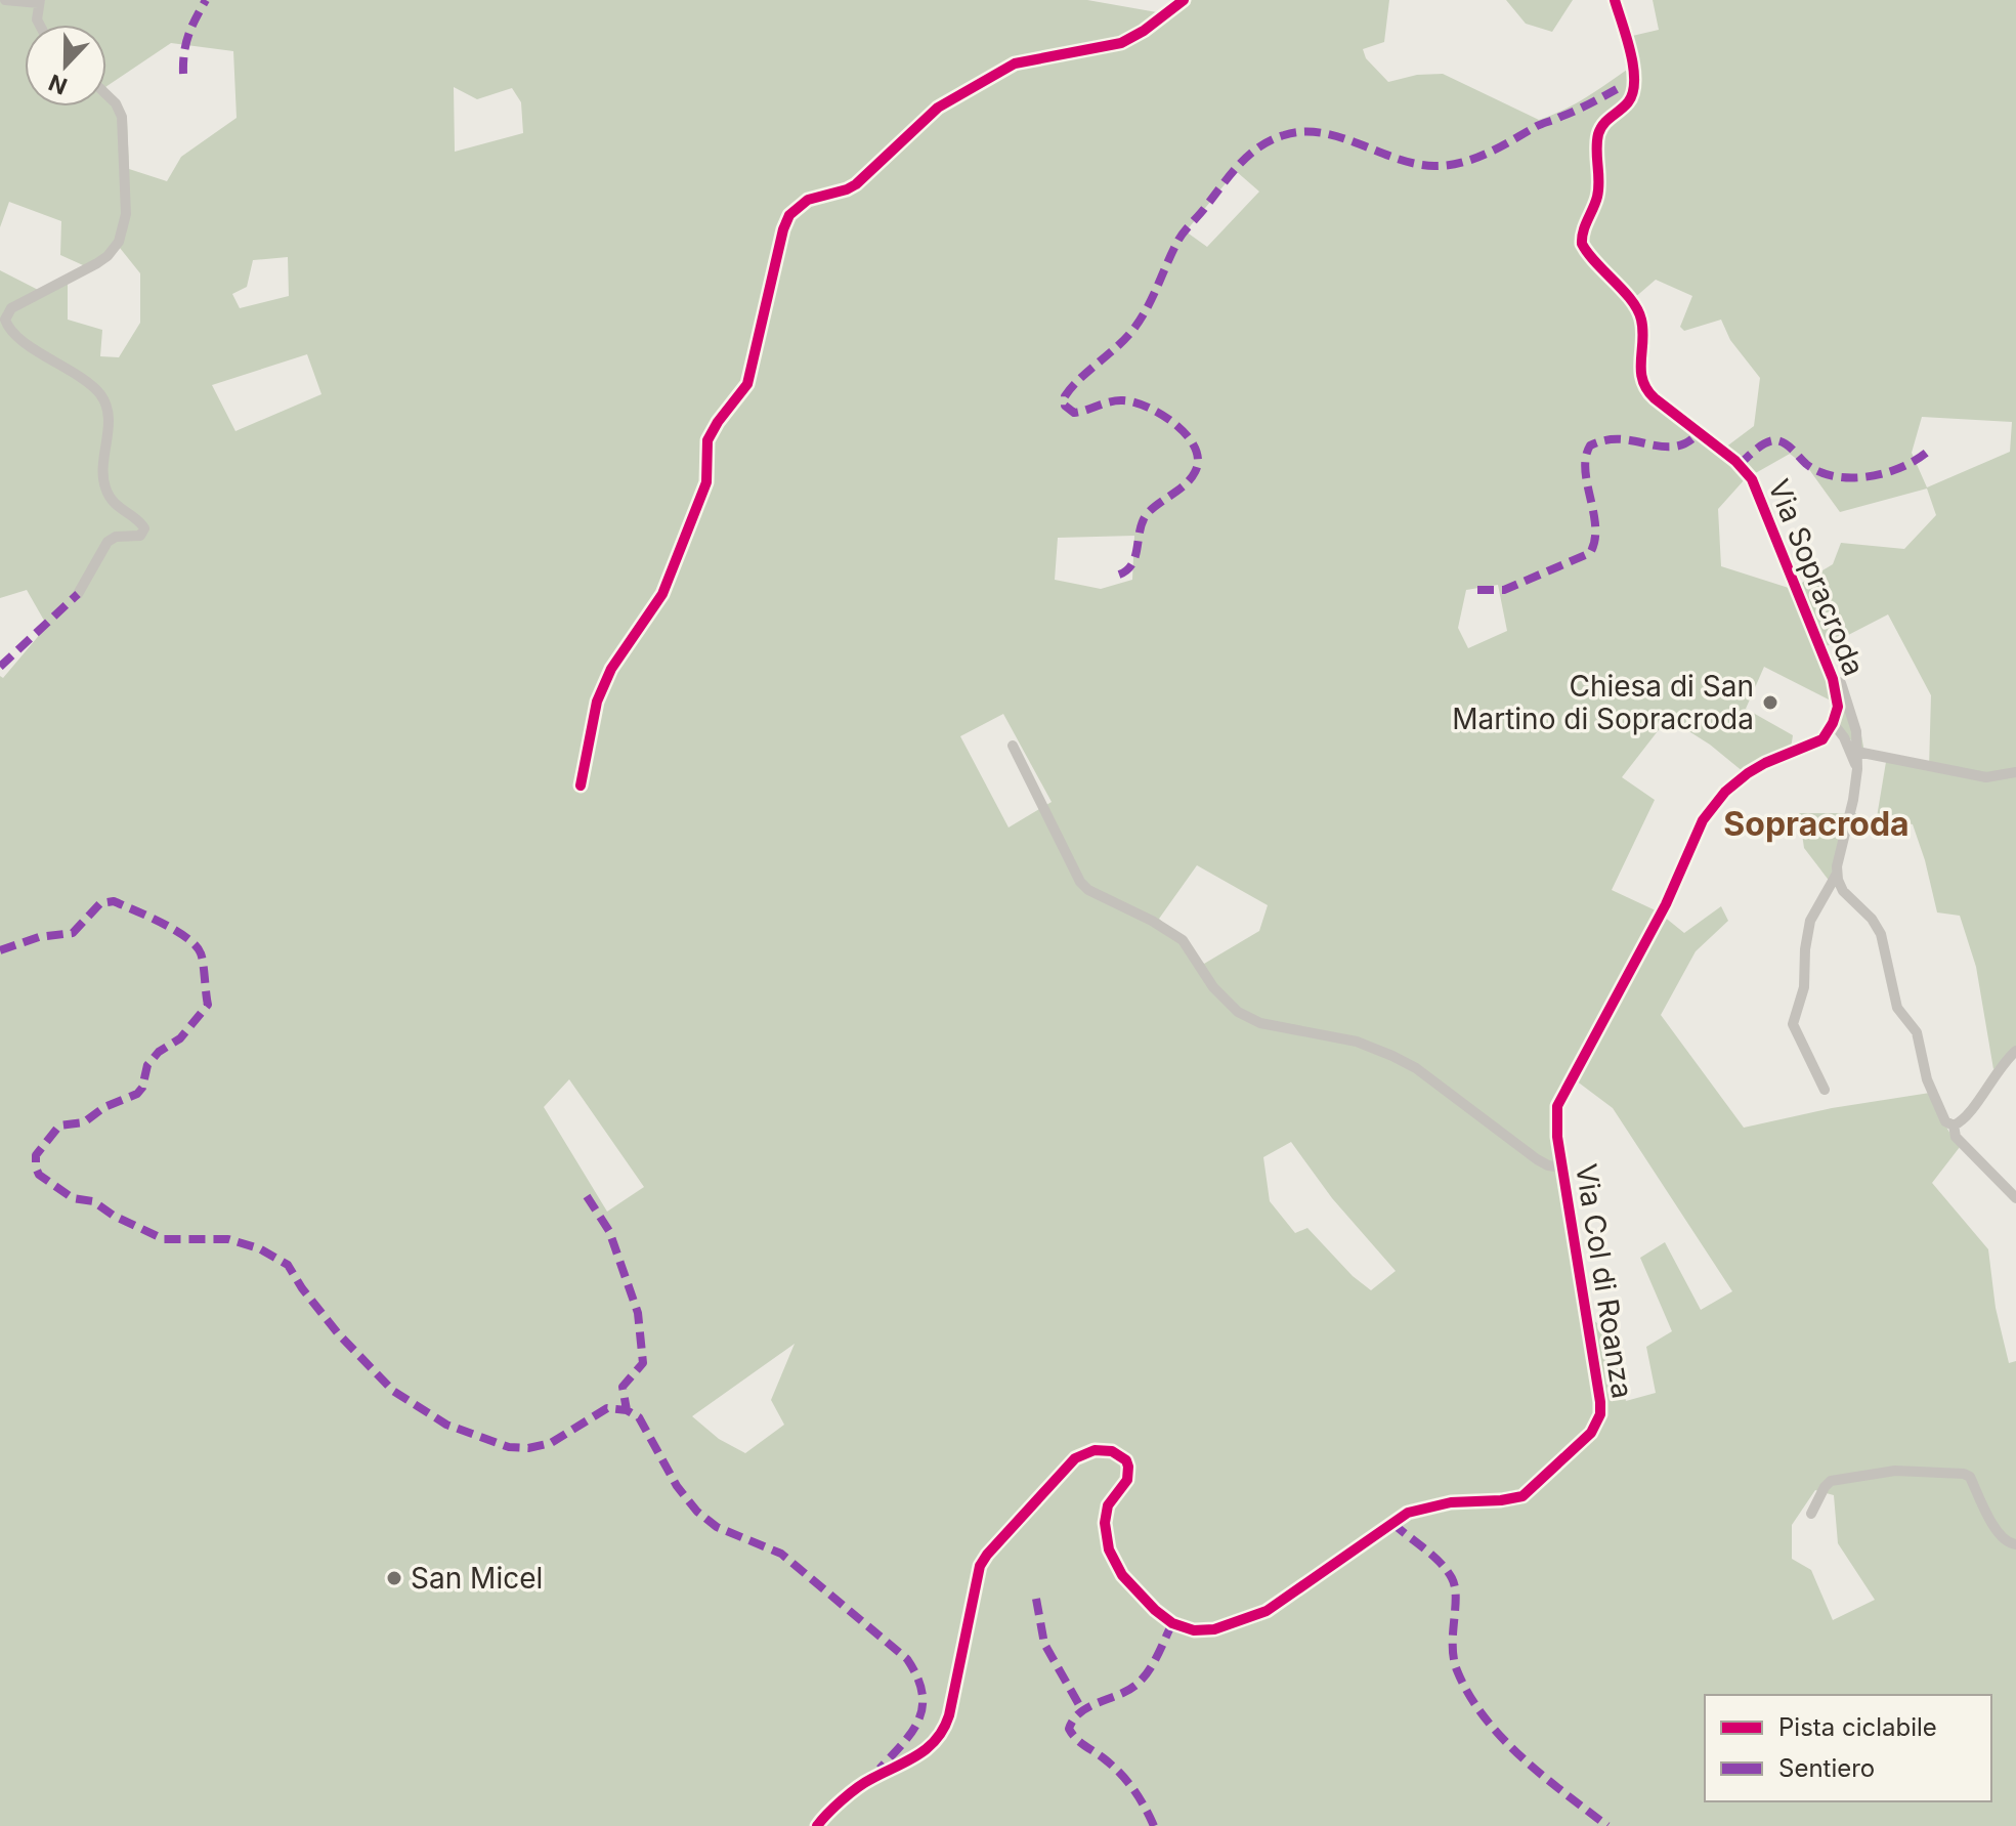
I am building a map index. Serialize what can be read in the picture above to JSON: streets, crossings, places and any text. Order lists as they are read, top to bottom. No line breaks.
{"streets":{"street":["Via Sopracroda","Via Col di Roanza"]},"crossings":[["Via Sopracroda","Via Col di Roanza"]],"districts":["Sopracroda"],"places":["Chiesa di San Martino di Sopracroda","San Micel"],"legend":["Pista ciclabile","Sentiero"],"north":"bottom"}
